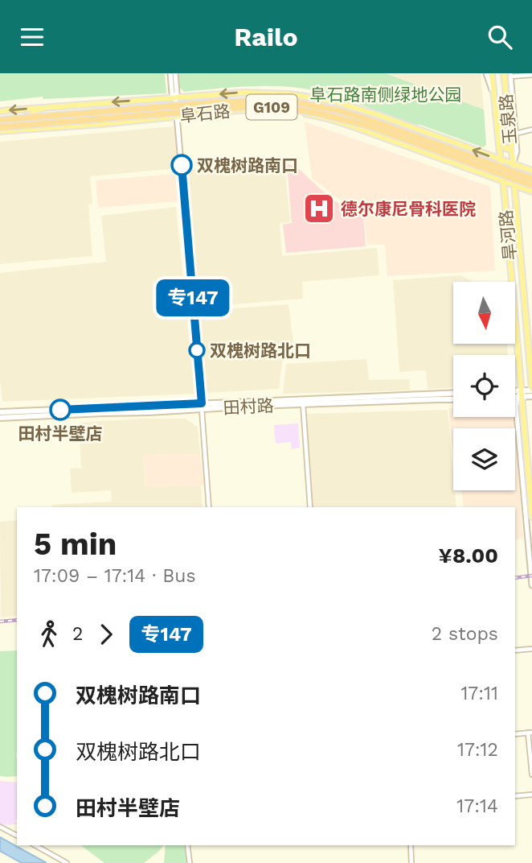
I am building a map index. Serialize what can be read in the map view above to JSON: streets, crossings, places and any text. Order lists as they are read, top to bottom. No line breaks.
{"streets":{"highway":["G109","阜石路"],"main road":["玉泉路","旱河路","田村路"]},"crossings":[["阜石路","玉泉路"],["阜石路","旱河路"],["玉泉路","旱河路"]],"parks":["阜石路南侧绿地公园"],"places":{"other":["双槐树路南口","双槐树路北口","田村半壁店"],"hospital":["德尔康尼骨科医院"]},"lines":["bus line 专147"],"north":"bottom","page":{"header":"Railo","on_map":"专147","heading":["5 min","17:09 – 17:14 · Bus","¥8.00"],"legs":["2","专147","2 stops"],"list":[{"name":"双槐树路南口","value":"17:11"},{"name":"双槐树路北口","value":"17:12"},{"name":"田村半壁店","value":"17:14"}]}}
